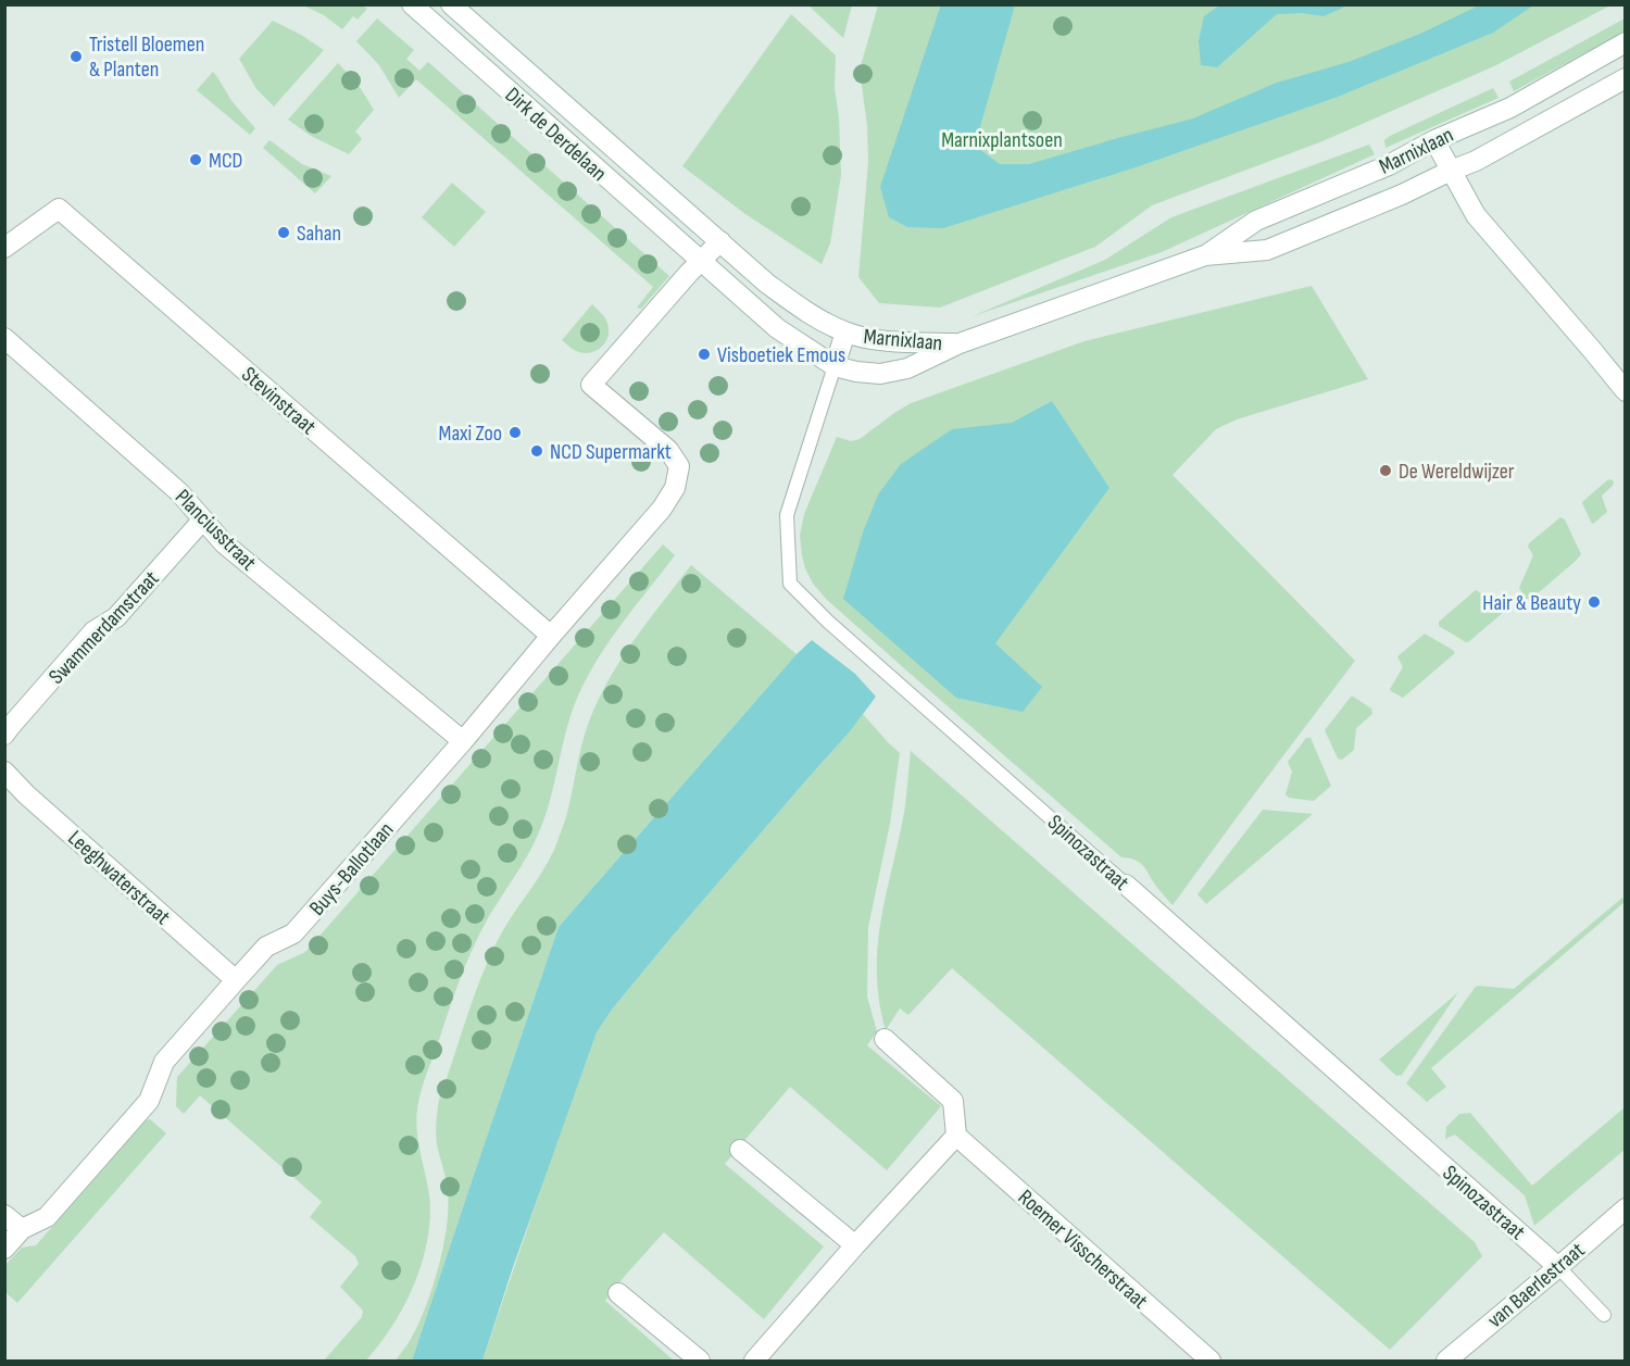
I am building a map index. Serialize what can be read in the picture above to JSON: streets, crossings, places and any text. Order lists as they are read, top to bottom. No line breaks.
{"streets":{"street":["Dirk de Derdelaan","Marnixlaan","Stevinstraat","Planciusstraat","Swammerdamstraat","Spinozastraat","Buys-Ballotlaan","Leeghwaterstraat","Roemer Visscherstraat","van Baerlestraat"]},"crossings":[["Dirk de Derdelaan","Marnixlaan"],["Dirk de Derdelaan","Spinozastraat"],["Dirk de Derdelaan","Buys-Ballotlaan"],["Marnixlaan","Spinozastraat"],["Stevinstraat","Buys-Ballotlaan"],["Planciusstraat","Swammerdamstraat"],["Planciusstraat","Buys-Ballotlaan"],["Spinozastraat","van Baerlestraat"],["Buys-Ballotlaan","Leeghwaterstraat"]],"parks":["Marnixplantsoen"],"places":["Tristell Bloemen & Planten","MCD","Sahan","Visboetiek Emous","Maxi Zoo","NCD Supermarkt","De Wereldwijzer","Hair & Beauty"]}
